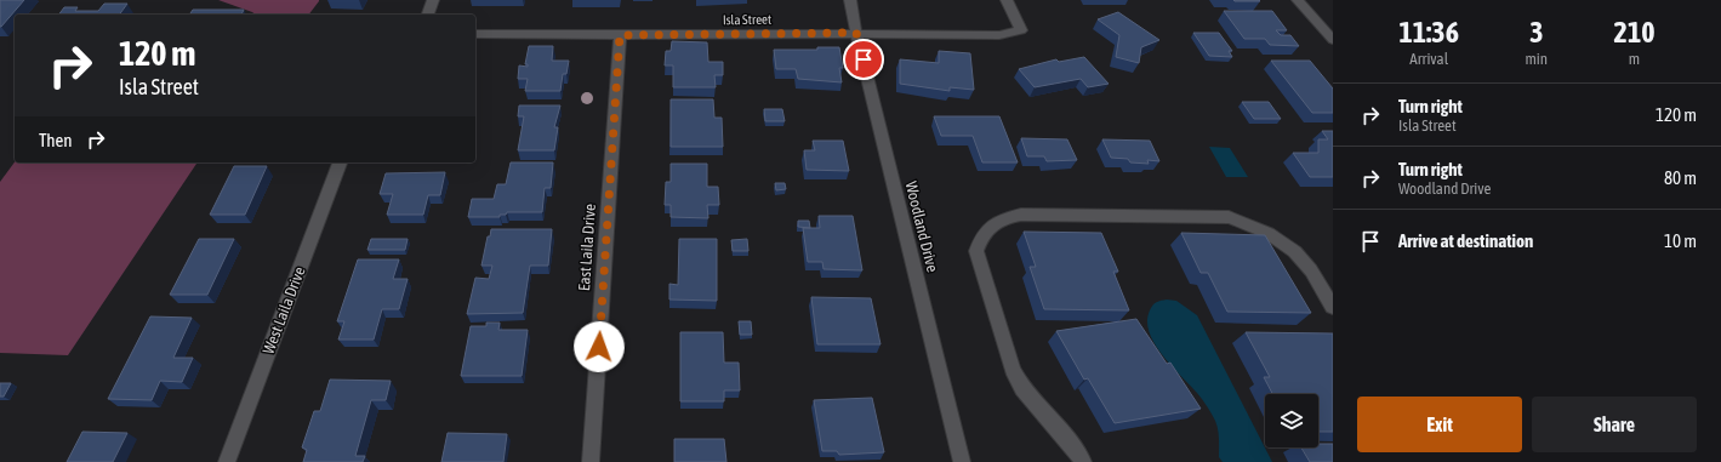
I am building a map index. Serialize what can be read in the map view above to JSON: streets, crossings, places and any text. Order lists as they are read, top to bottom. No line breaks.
{"streets":{"street":["Isla Street","Woodland Drive","East Laila Drive","West Laila Drive"]},"crossings":[["Isla Street","Woodland Drive"],["Isla Street","East Laila Drive"]],"page":{"eta":["11:36","Arrival","3","min","210","m"],"turn":["120 m","Isla Street"],"list":[{"name":"Turn right","note":"Isla Street","value":"120 m"},{"name":"Turn right","note":"Woodland Drive","value":"80 m"},{"name":"Arrive at destination","value":"10 m"}],"then":"Then","buttons":["Exit","Share"]}}
